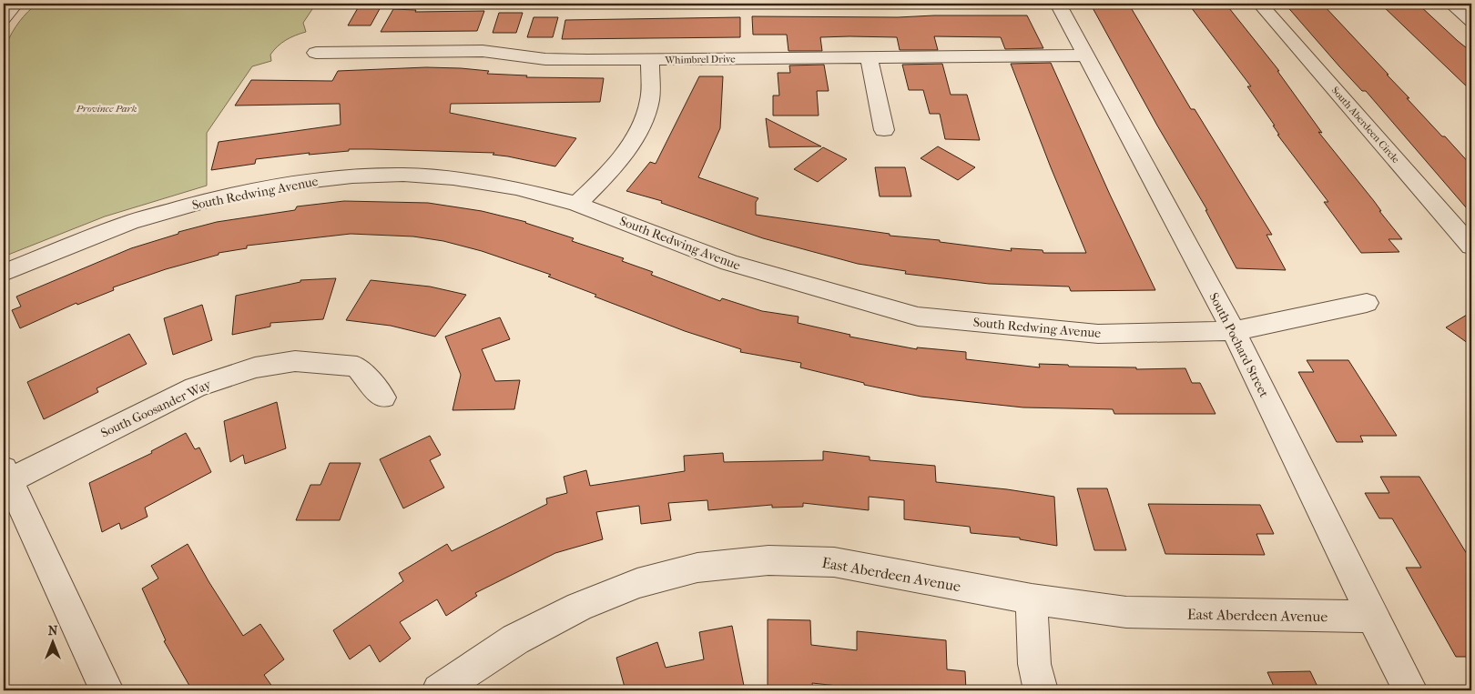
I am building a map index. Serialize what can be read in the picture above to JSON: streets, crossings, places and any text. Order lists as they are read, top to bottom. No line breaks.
{"streets":{"street":["Whimbrel Drive","South Aberdeen Circle","South Redwing Avenue","South Pochard Street","South Goosander Way","East Aberdeen Avenue"]},"crossings":[["Whimbrel Drive","South Pochard Street"],["South Redwing Avenue","South Pochard Street"],["South Pochard Street","East Aberdeen Avenue"]],"parks":["Province Park"],"north":"top"}
